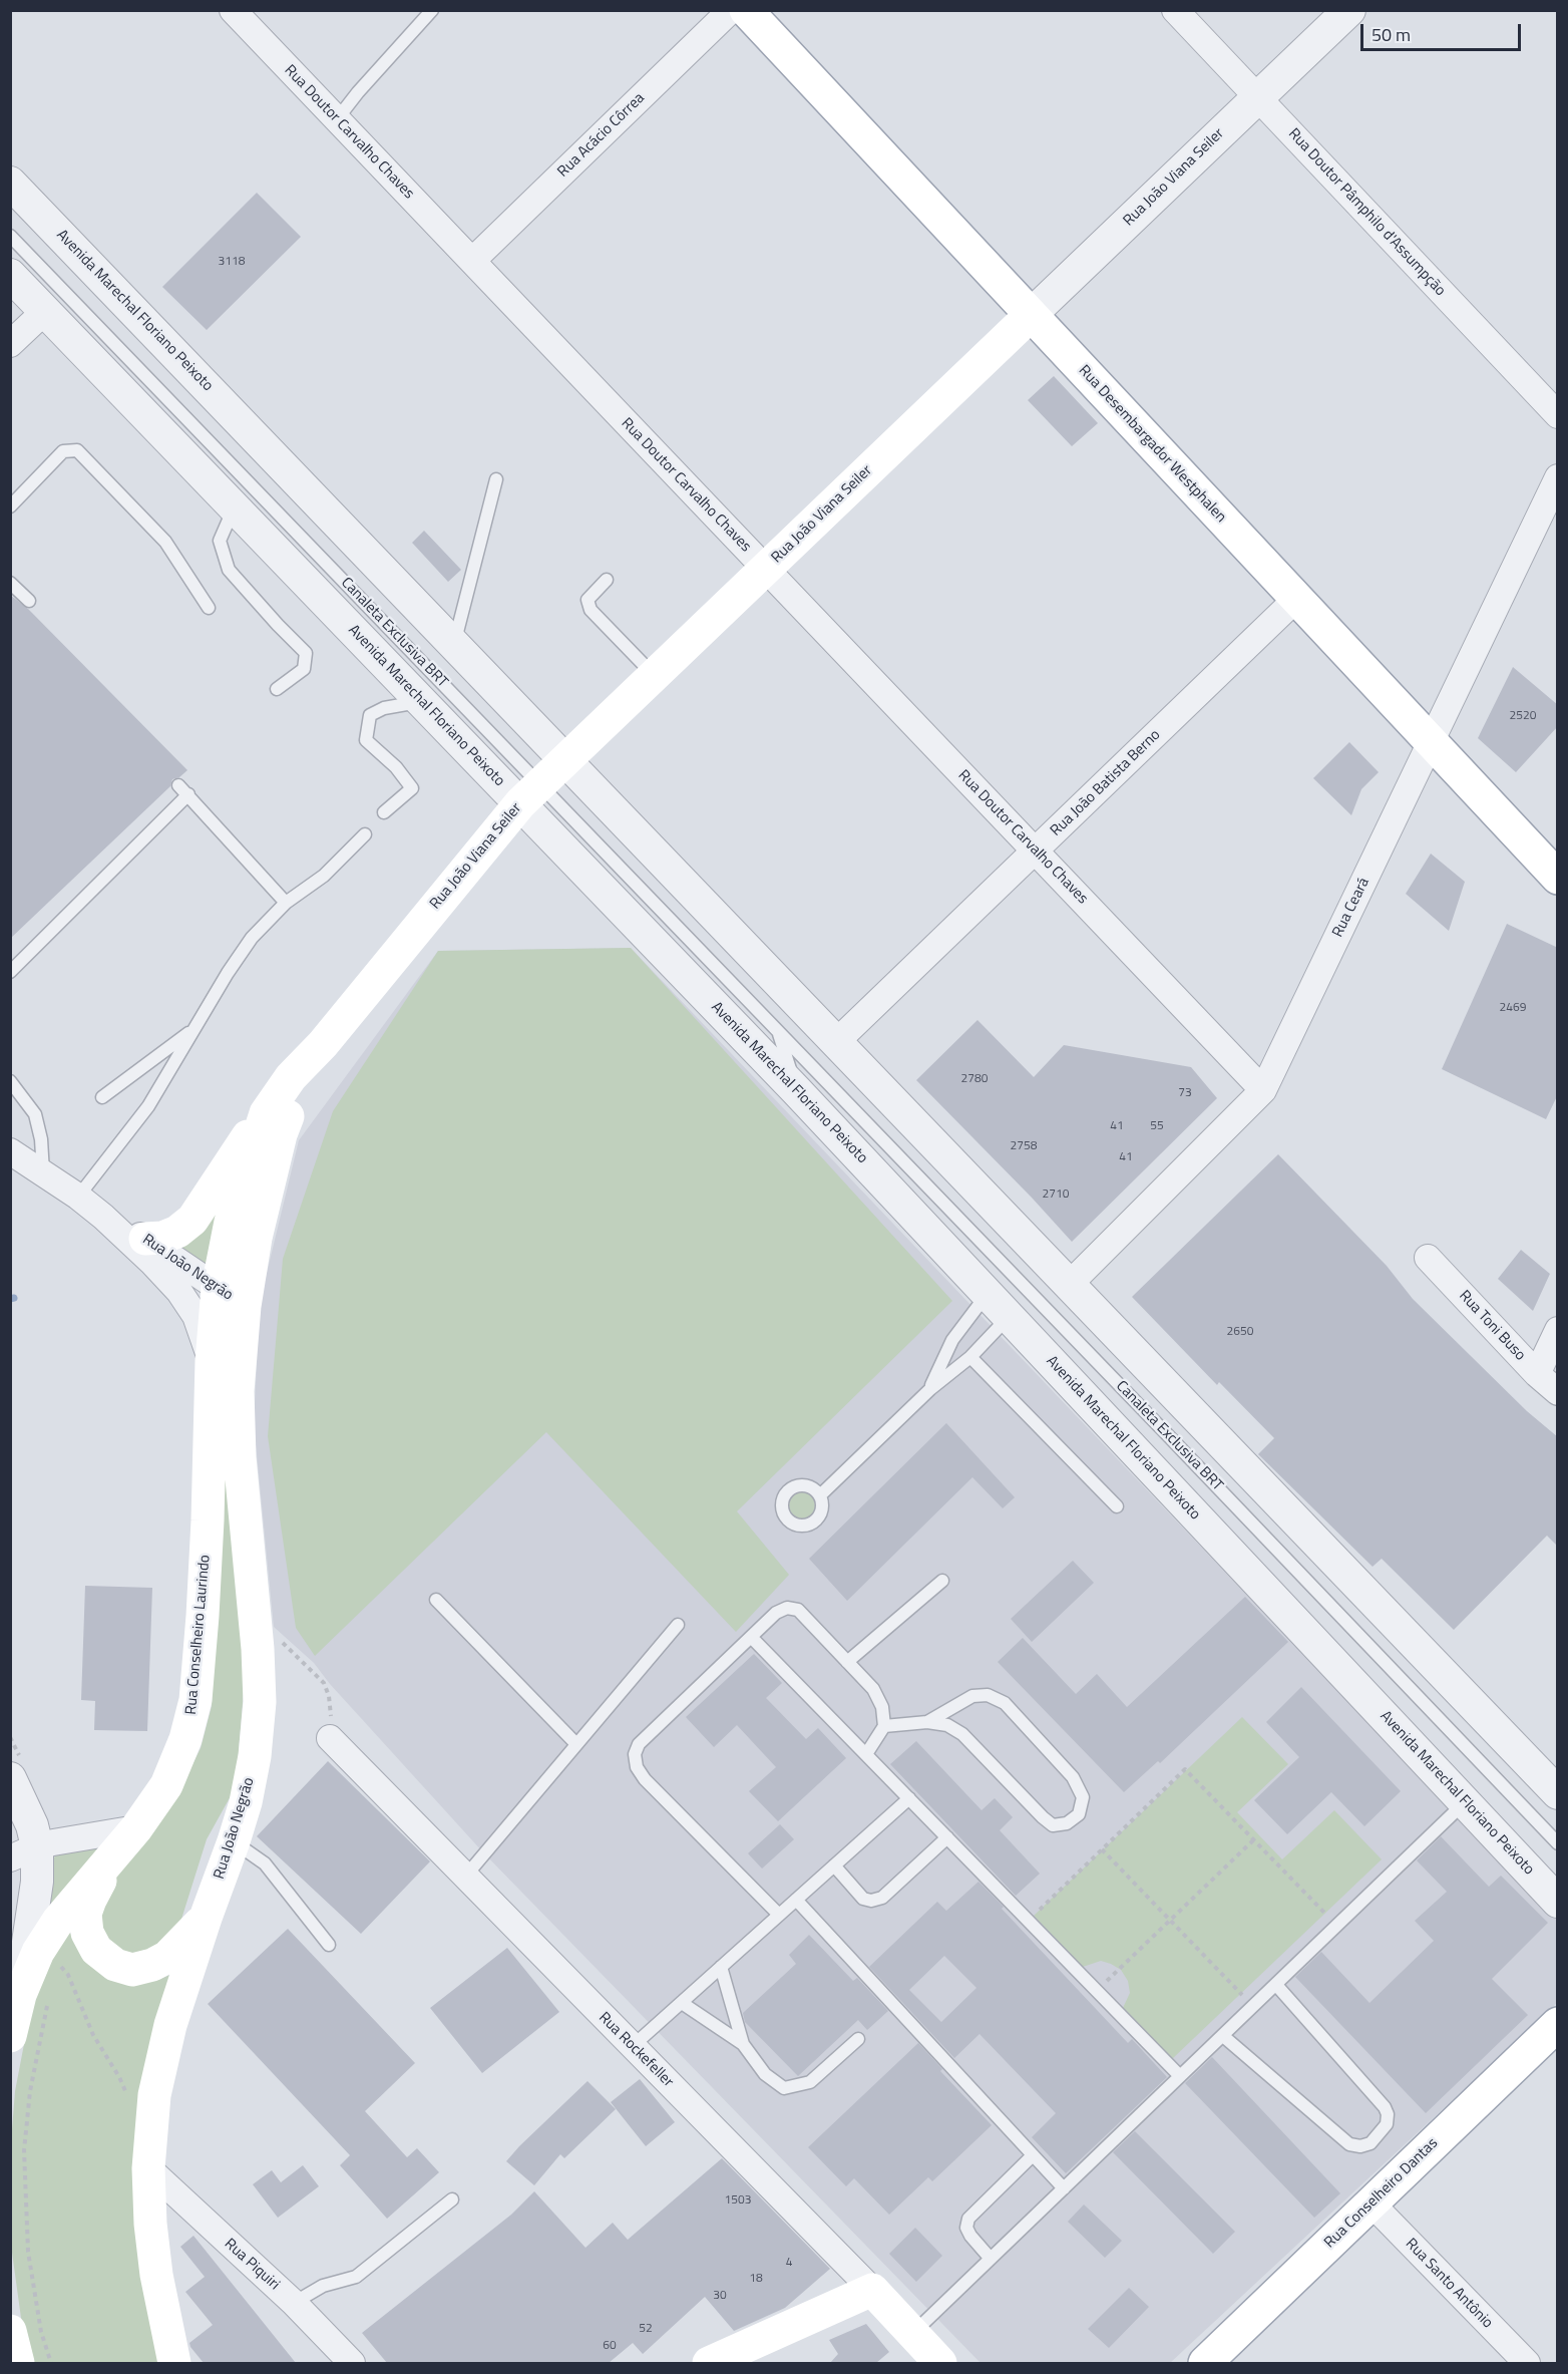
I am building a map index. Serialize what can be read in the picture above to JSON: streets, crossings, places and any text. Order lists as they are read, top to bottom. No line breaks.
{"streets":{"main road":["Rua João Viana Seiler","Rua Desembargador Westphalen","Rua João Negrão","Rua Conselheiro Laurindo","Rua Rockefeller","Rua Conselheiro Dantas"],"street":["Rua Doutor Carvalho Chaves","Rua Acácio Côrrea","Rua Doutor Pâmphilo d'Assumpção","Avenida Marechal Floriano Peixoto","Rua João Batista Berno","Rua Ceará","Rua Toni Buso","Rua Piquiri","Rua Santo Antônio"],"lane":["Canaleta Exclusiva BRT"]},"crossings":[["Rua Doutor Carvalho Chaves","Rua Acácio Côrrea"],["Rua Doutor Carvalho Chaves","Rua João Viana Seiler"],["Rua Doutor Carvalho Chaves","Rua João Batista Berno"],["Rua Doutor Carvalho Chaves","Rua Ceará"],["Rua João Viana Seiler","Rua Doutor Pâmphilo d'Assumpção"],["Rua João Viana Seiler","Avenida Marechal Floriano Peixoto"],["Rua João Viana Seiler","Rua Desembargador Westphalen"],["Rua João Viana Seiler","Canaleta Exclusiva BRT"],["Rua João Viana Seiler","Rua João Negrão"],["Rua João Viana Seiler","Rua Conselheiro Laurindo"],["Avenida Marechal Floriano Peixoto","Canaleta Exclusiva BRT"],["Avenida Marechal Floriano Peixoto","Rua João Batista Berno"],["Avenida Marechal Floriano Peixoto","Rua Ceará"],["Rua Desembargador Westphalen","Rua João Batista Berno"],["Rua Desembargador Westphalen","Rua Ceará"],["Rua João Negrão","Rua Conselheiro Laurindo"],["Rua João Negrão","Rua Piquiri"],["Rua Conselheiro Dantas","Rua Santo Antônio"]],"house_numbers":["3118","2520","2469","2780","73","41","55","2758","41","2710","2650","1503","4","18","30","52","60"],"scale_bar":"50 m"}
